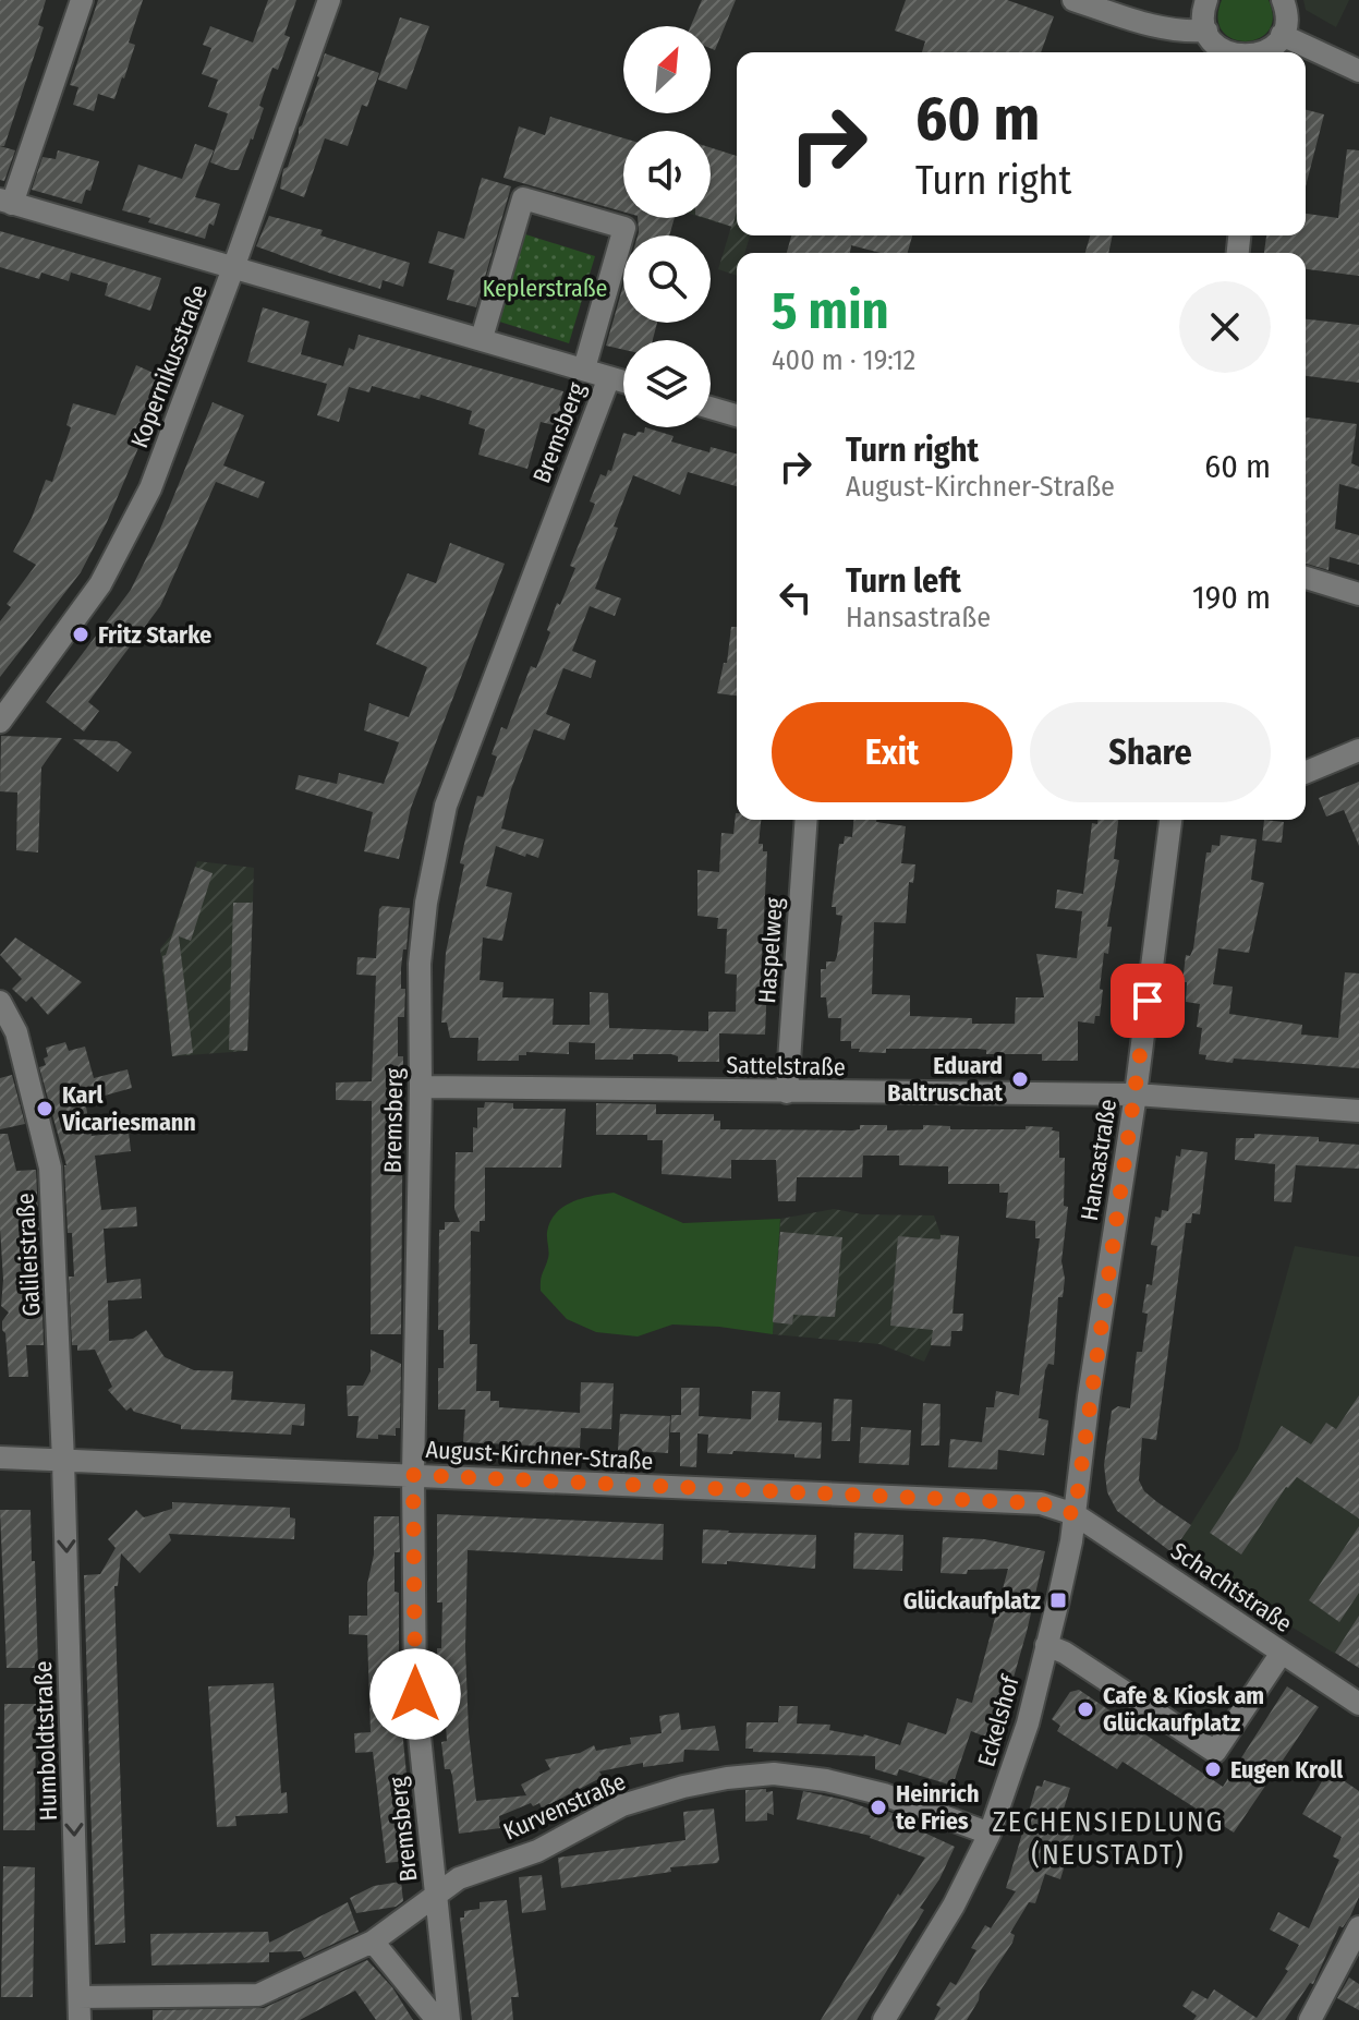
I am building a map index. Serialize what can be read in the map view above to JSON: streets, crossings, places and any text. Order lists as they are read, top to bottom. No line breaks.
{"streets":{"street":["Kopernikusstraße","Bremsberg","Haspelweg","Sattelstraße","Hansastraße","Galileistraße","August-Kirchner-Straße","Schachtstraße","Eckelshof","Humboldtstraße","Kurvenstraße"]},"crossings":[["Bremsberg","Sattelstraße"],["Bremsberg","August-Kirchner-Straße"],["Bremsberg","Kurvenstraße"],["Haspelweg","Sattelstraße"],["Sattelstraße","Hansastraße"],["Hansastraße","August-Kirchner-Straße"],["Hansastraße","Schachtstraße"],["Hansastraße","Eckelshof"],["Galileistraße","August-Kirchner-Straße"],["Galileistraße","Humboldtstraße"],["August-Kirchner-Straße","Schachtstraße"],["August-Kirchner-Straße","Eckelshof"],["August-Kirchner-Straße","Humboldtstraße"],["Schachtstraße","Eckelshof"],["Eckelshof","Kurvenstraße"],["Humboldtstraße","Kurvenstraße"]],"one_way":["Humboldtstraße"],"districts":["ZECHENSIEDLUNG (NEUSTADT)"],"parks":["Keplerstraße"],"places":{"other":["Fritz Starke","Eduard Baltruschat","Karl Vicariesmann","Cafe & Kiosk am Glückaufplatz","Eugen Kroll","Heinrich te Fries"],"transit":["Glückaufplatz"]},"north":"top right","page":{"turn":["60 m","Turn right"],"heading":["5 min","400 m · 19:12"],"list":[{"name":"Turn right","note":"August-Kirchner-Straße","value":"60 m"},{"name":"Turn left","note":"Hansastraße","value":"190 m"}],"buttons":["Exit","Share"]}}
